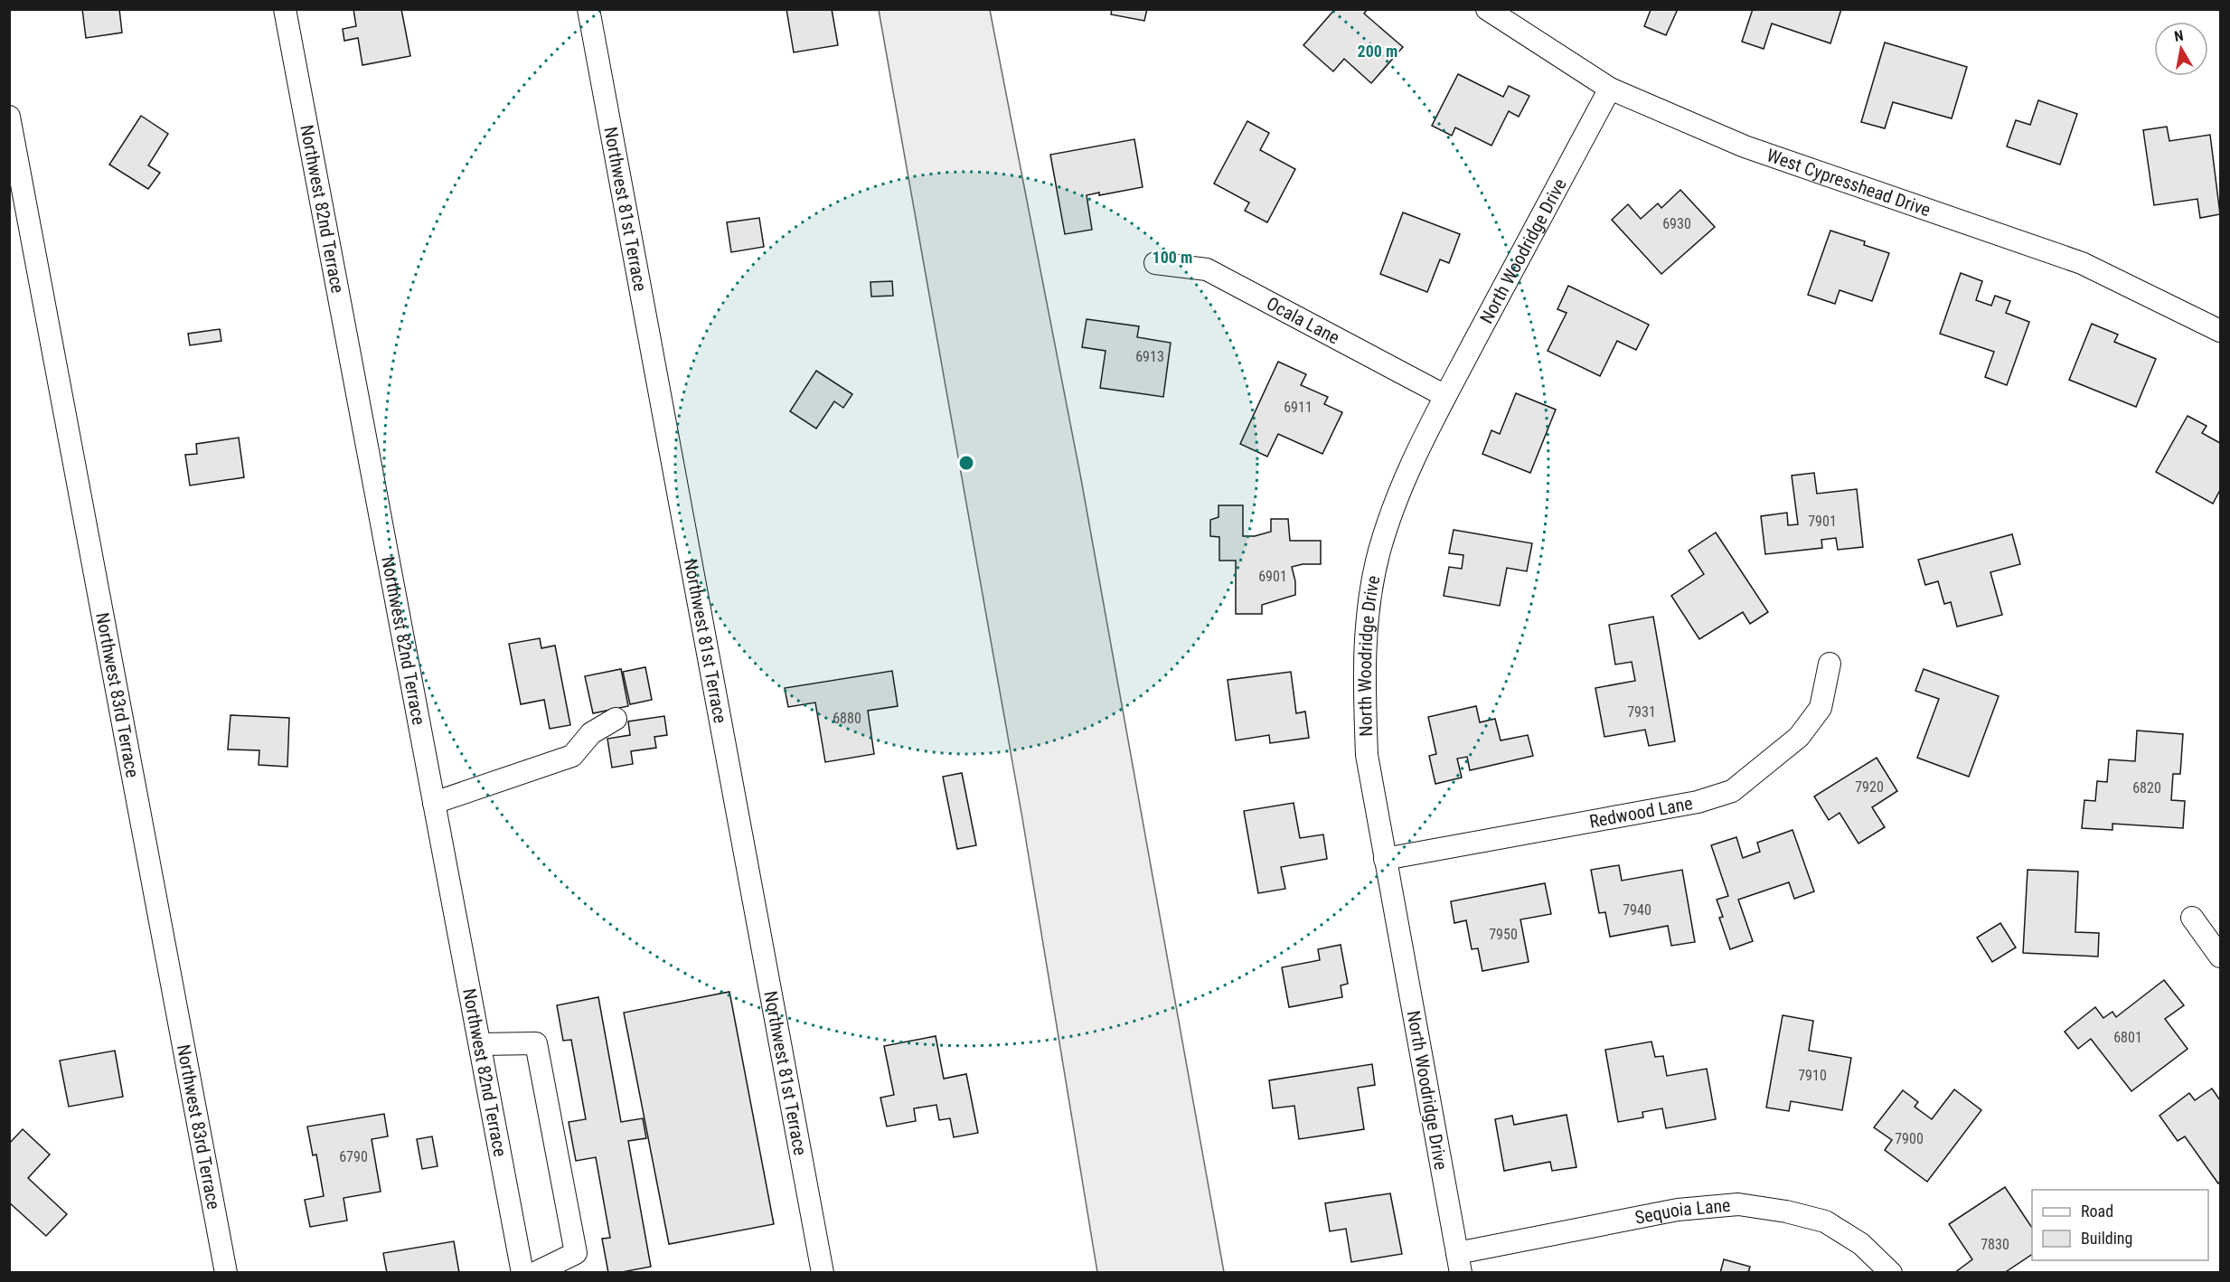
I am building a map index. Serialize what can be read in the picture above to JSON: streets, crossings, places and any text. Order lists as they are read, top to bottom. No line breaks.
{"streets":{"street":["West Cypresshead Drive","Northwest 82nd Terrace","Northwest 81st Terrace","North Woodridge Drive","Ocala Lane","Northwest 83rd Terrace","Redwood Lane","Sequoia Lane"]},"crossings":[["West Cypresshead Drive","North Woodridge Drive"],["North Woodridge Drive","Ocala Lane"],["North Woodridge Drive","Redwood Lane"],["North Woodridge Drive","Sequoia Lane"]],"house_numbers":["6930","6913","6911","7901","6901","7931","6880","7920","6820","7940","7950","6801","7910","7900","6790","7830"],"legend":["Road","Building"],"north":"top","rings":["200 m","100 m"]}
